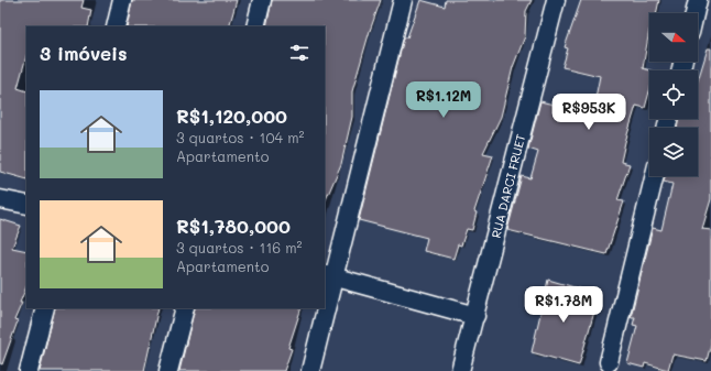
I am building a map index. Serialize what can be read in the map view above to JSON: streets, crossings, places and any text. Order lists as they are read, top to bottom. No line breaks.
{"streets":{"street":["RUA DARCI FRUET"]},"north":"right","page":{"heading":"3 imóveis","list":[{"name":"R$1,120,000","note":"3 quartos · 104 m² · Apartamento"},{"name":"R$1,780,000","note":"3 quartos · 116 m² · Apartamento"}],"price":["R$1.12M","R$953K","R$1.78M"]}}
